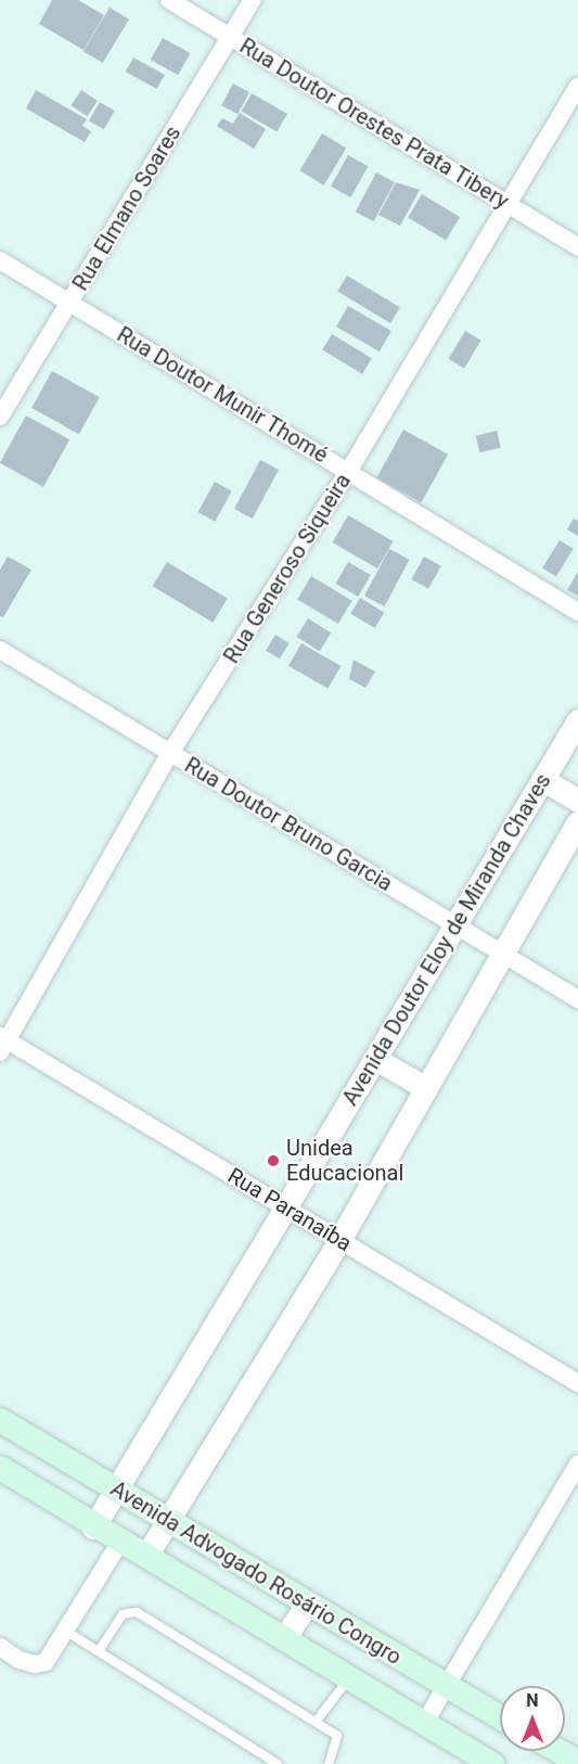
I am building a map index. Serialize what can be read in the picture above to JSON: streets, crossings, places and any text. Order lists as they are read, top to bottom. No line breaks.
{"streets":{"main road":["Avenida Advogado Rosário Congro"],"street":["Rua Doutor Orestes Prata Tibery","Rua Elmano Soares","Rua Doutor Munir Thomé","Rua Generoso Siqueira","Rua Doutor Bruno Garcia","Avenida Doutor Eloy de Miranda Chaves","Rua Paranaíba"]},"crossings":[["Rua Doutor Orestes Prata Tibery","Rua Elmano Soares"],["Rua Doutor Orestes Prata Tibery","Rua Generoso Siqueira"],["Rua Elmano Soares","Rua Doutor Munir Thomé"],["Rua Doutor Munir Thomé","Rua Generoso Siqueira"],["Rua Generoso Siqueira","Rua Doutor Bruno Garcia"],["Rua Generoso Siqueira","Rua Paranaíba"],["Rua Doutor Bruno Garcia","Avenida Doutor Eloy de Miranda Chaves"],["Avenida Doutor Eloy de Miranda Chaves","Rua Paranaíba"],["Avenida Doutor Eloy de Miranda Chaves","Avenida Advogado Rosário Congro"]],"places":["Unidea Educacional"],"north":"top"}
